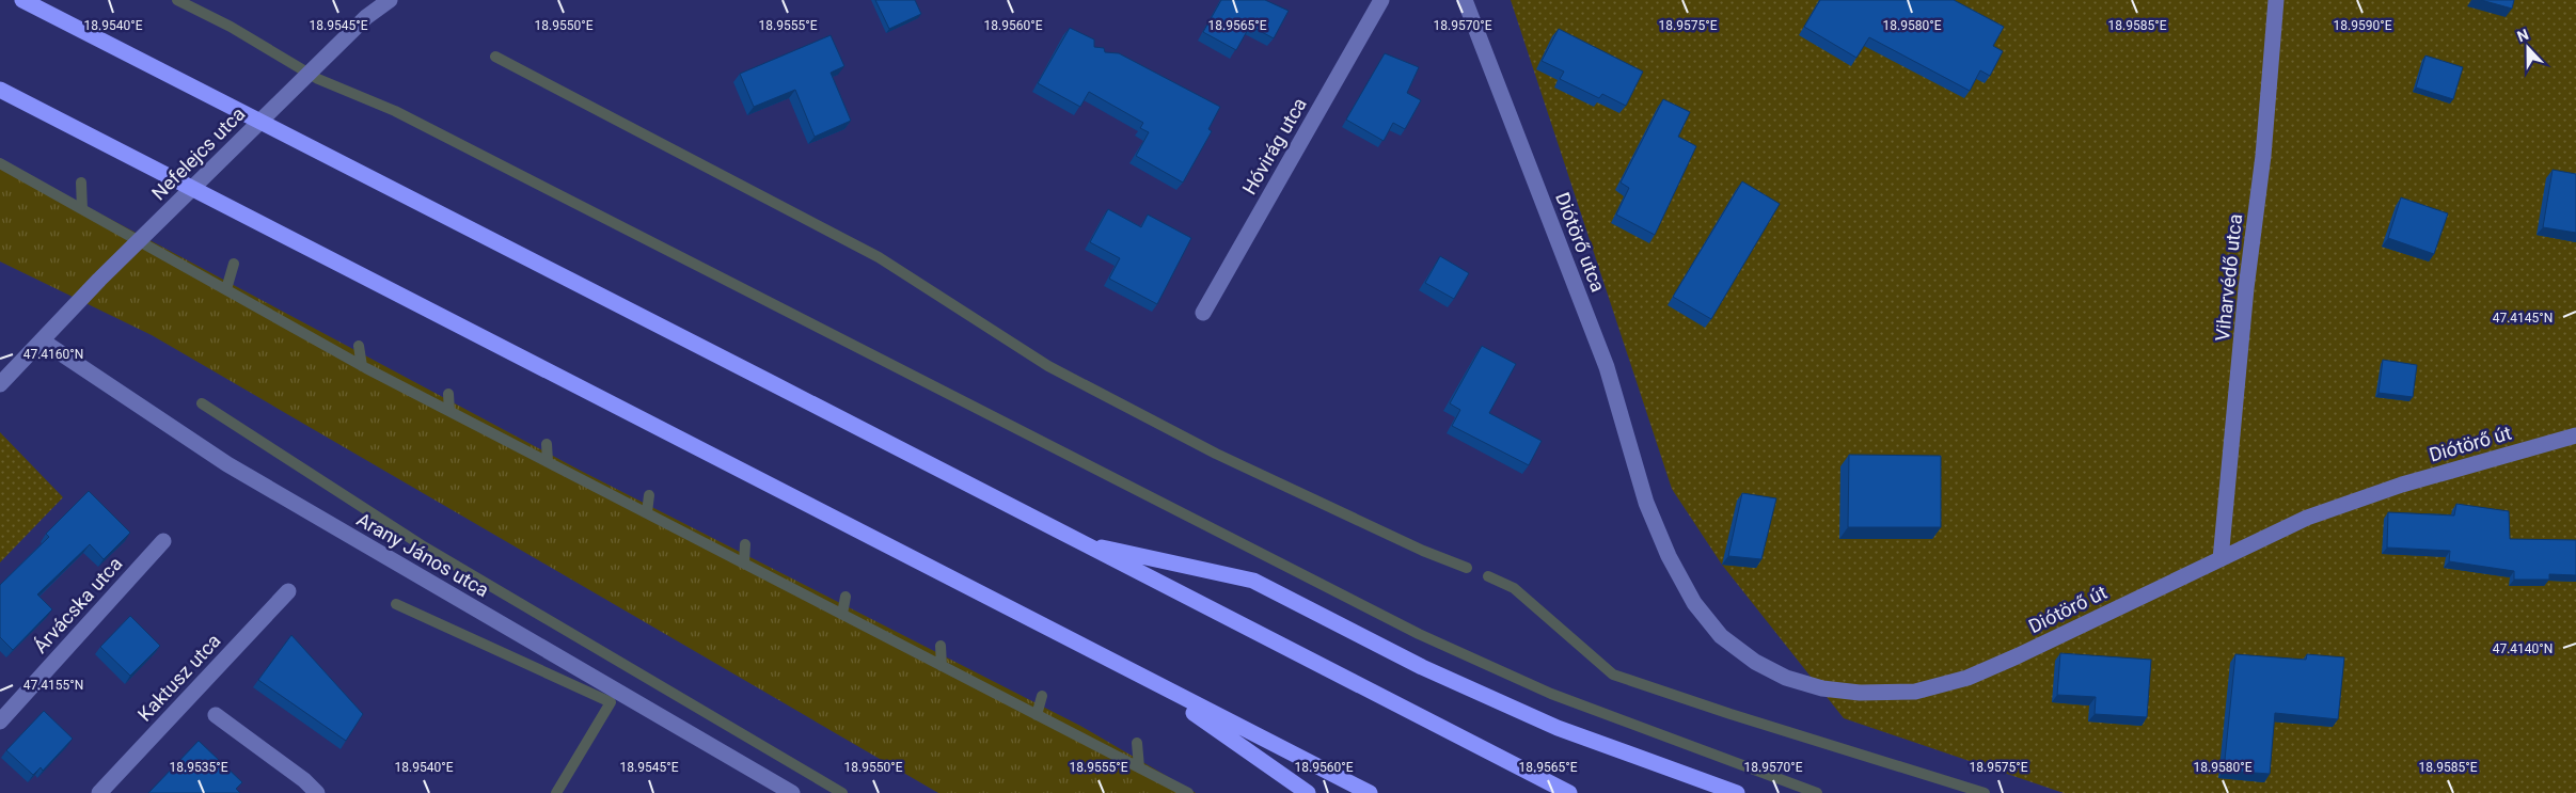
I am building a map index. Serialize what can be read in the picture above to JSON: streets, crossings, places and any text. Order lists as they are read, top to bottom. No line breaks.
{"streets":{"street":["Hóvirág utca","Nefelejcs utca","Diótörő utca","Viharvédő utca","Diótörő út","Arany János utca","Árvácska utca","Kaktusz utca"]},"crossings":[["Nefelejcs utca","Arany János utca"],["Diótörő utca","Diótörő út"],["Viharvédő utca","Diótörő út"]],"north":"top","coordinates":["18.9540°E","18.9545°E","18.9550°E","18.9555°E","18.9560°E","18.9565°E","18.9570°E","18.9575°E","18.9580°E","18.9585°E","18.9590°E","47.4145°N","47.4160°N","47.4140°N","47.4155°N","18.9535°E"]}
